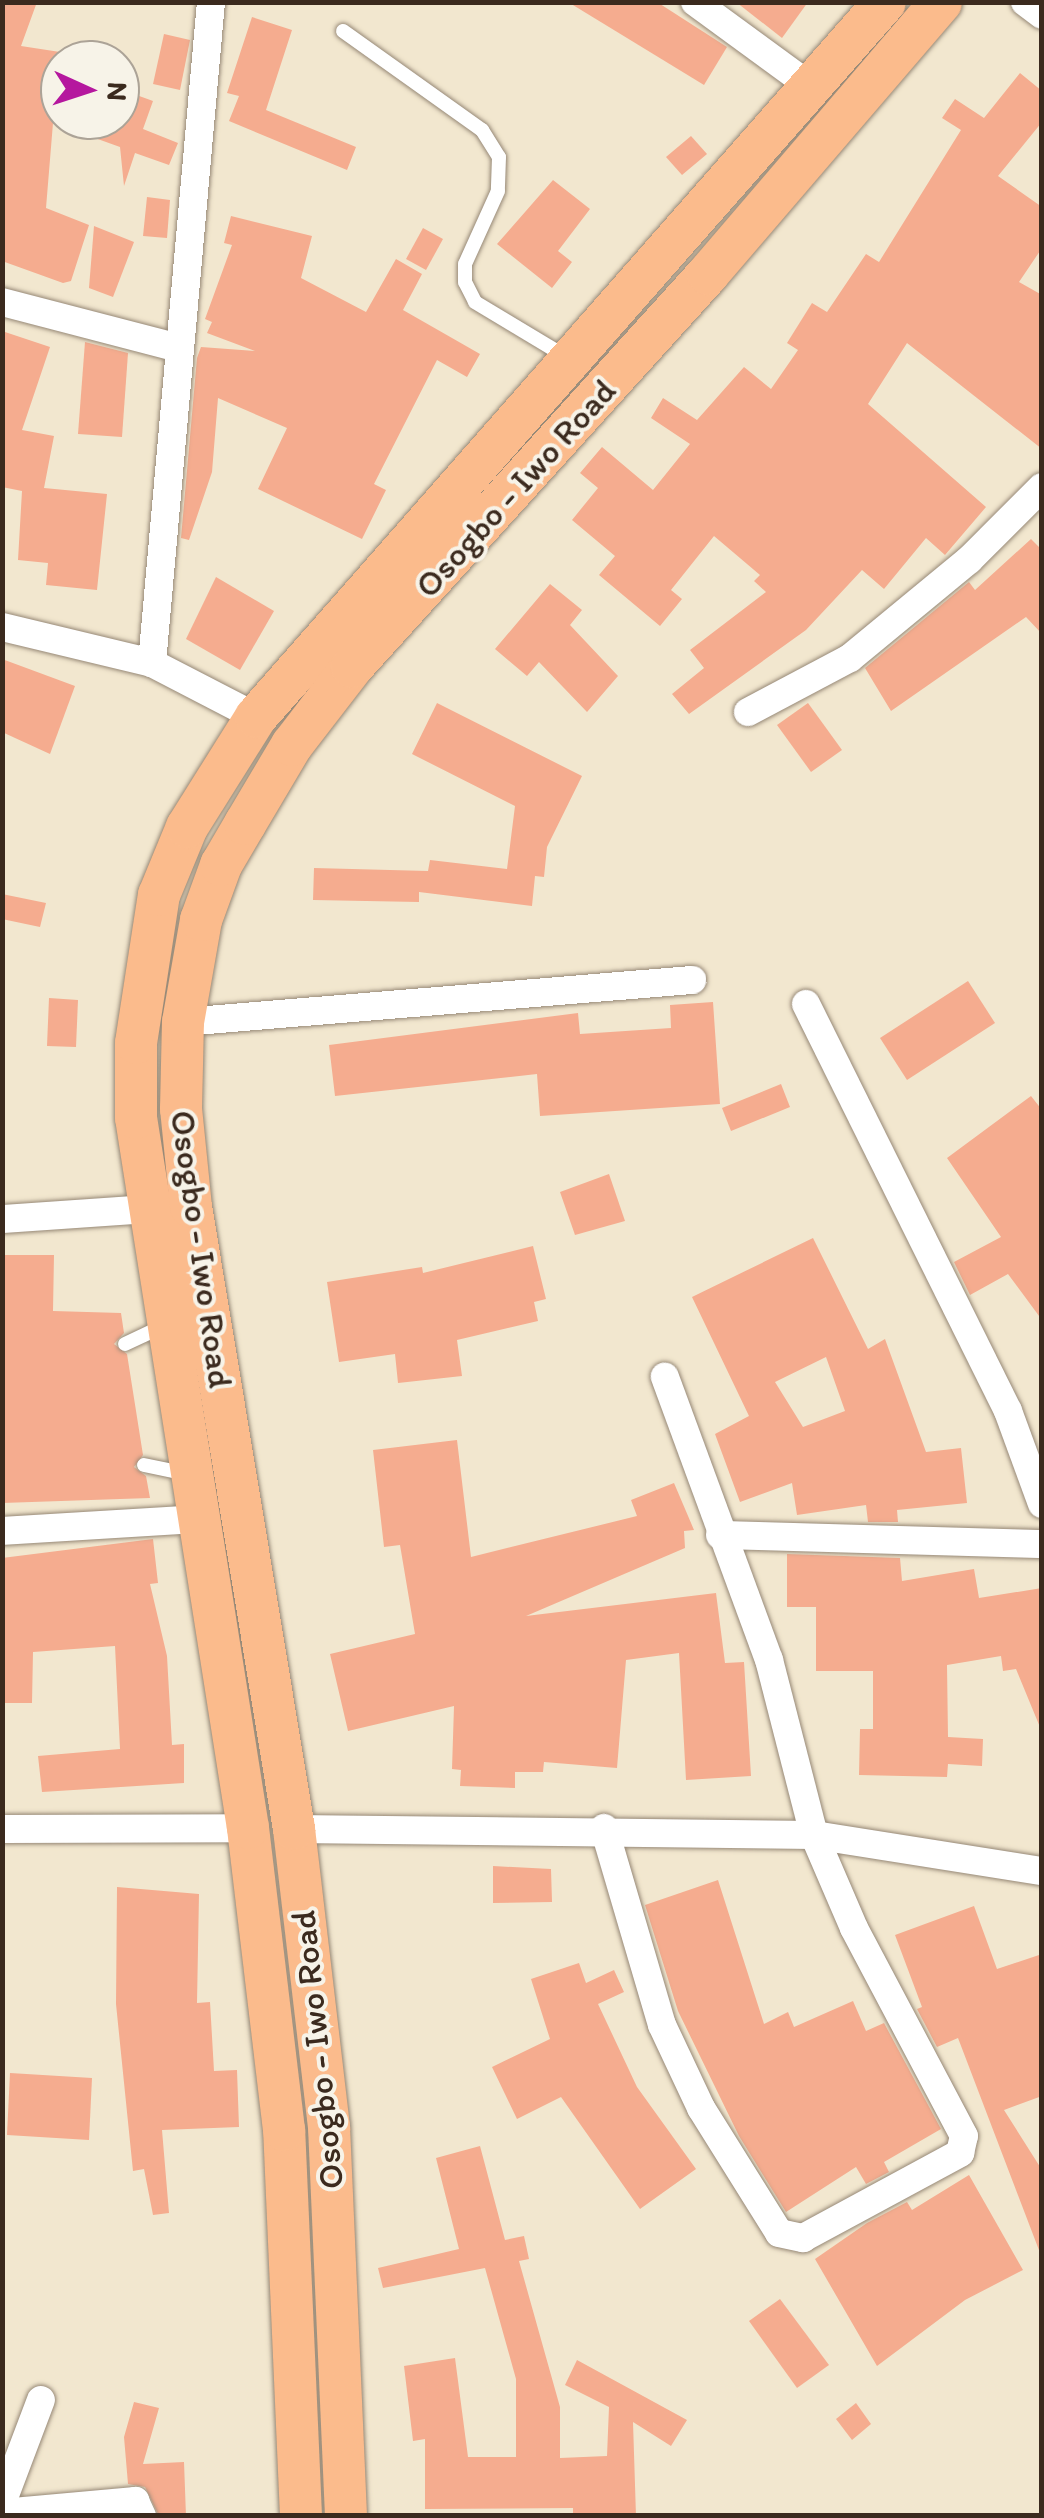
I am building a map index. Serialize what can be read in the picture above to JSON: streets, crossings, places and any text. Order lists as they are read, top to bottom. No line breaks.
{"streets":{"main road":["Osogbo - Iwo Road"]},"north":"right"}
